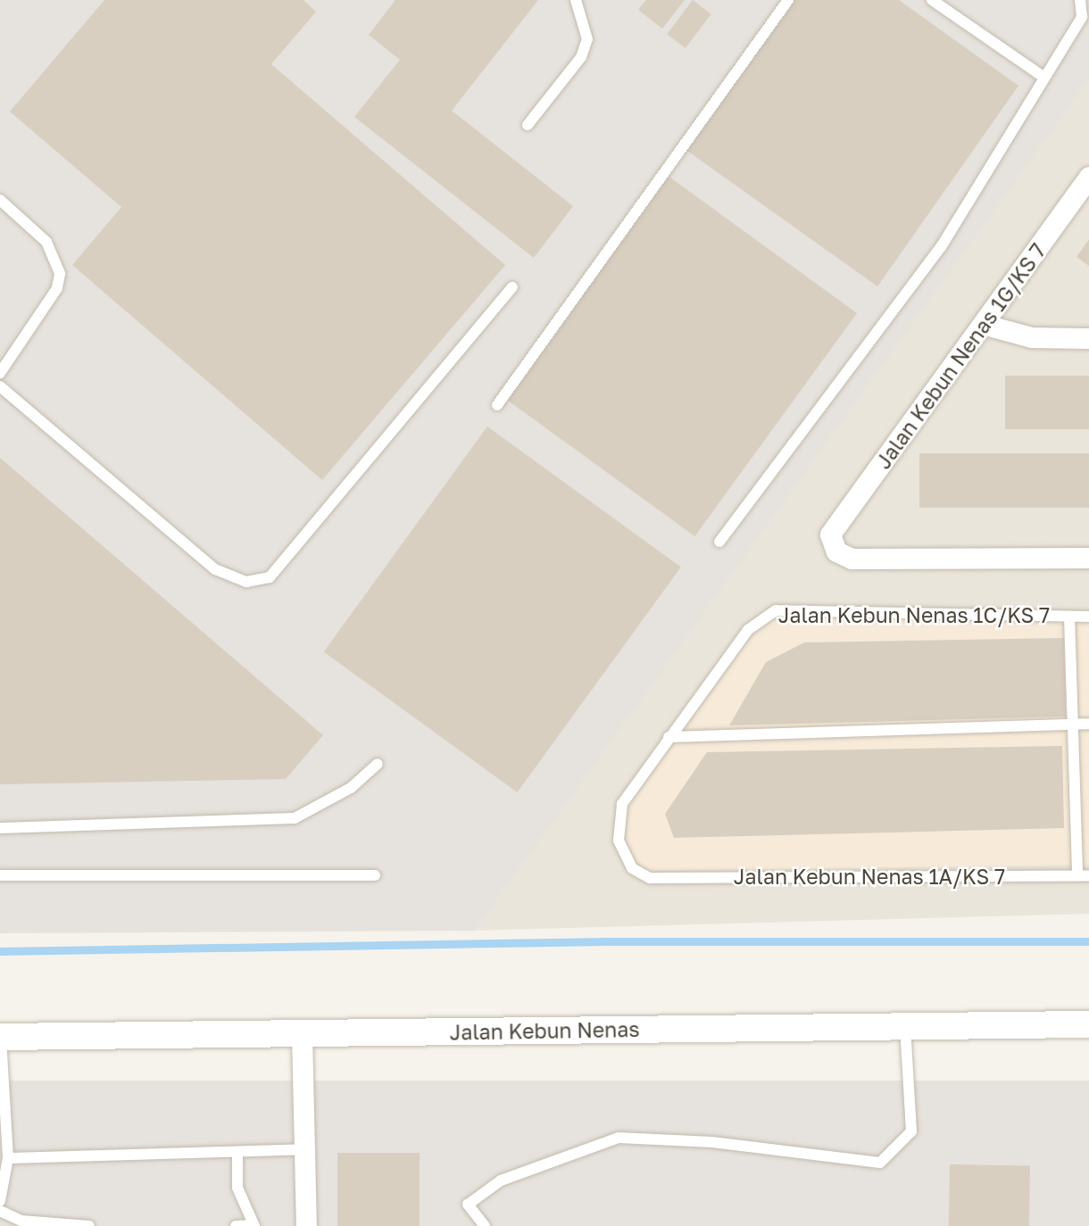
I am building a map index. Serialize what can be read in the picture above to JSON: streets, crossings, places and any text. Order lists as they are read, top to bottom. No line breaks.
{"streets":{"street":["Jalan Kebun Nenas 1G/KS 7","Jalan Kebun Nenas"],"lane":["Jalan Kebun Nenas 1C/KS 7","Jalan Kebun Nenas 1A/KS 7"]},"crossings":[["Jalan Kebun Nenas 1C/KS 7","Jalan Kebun Nenas 1A/KS 7"]]}
